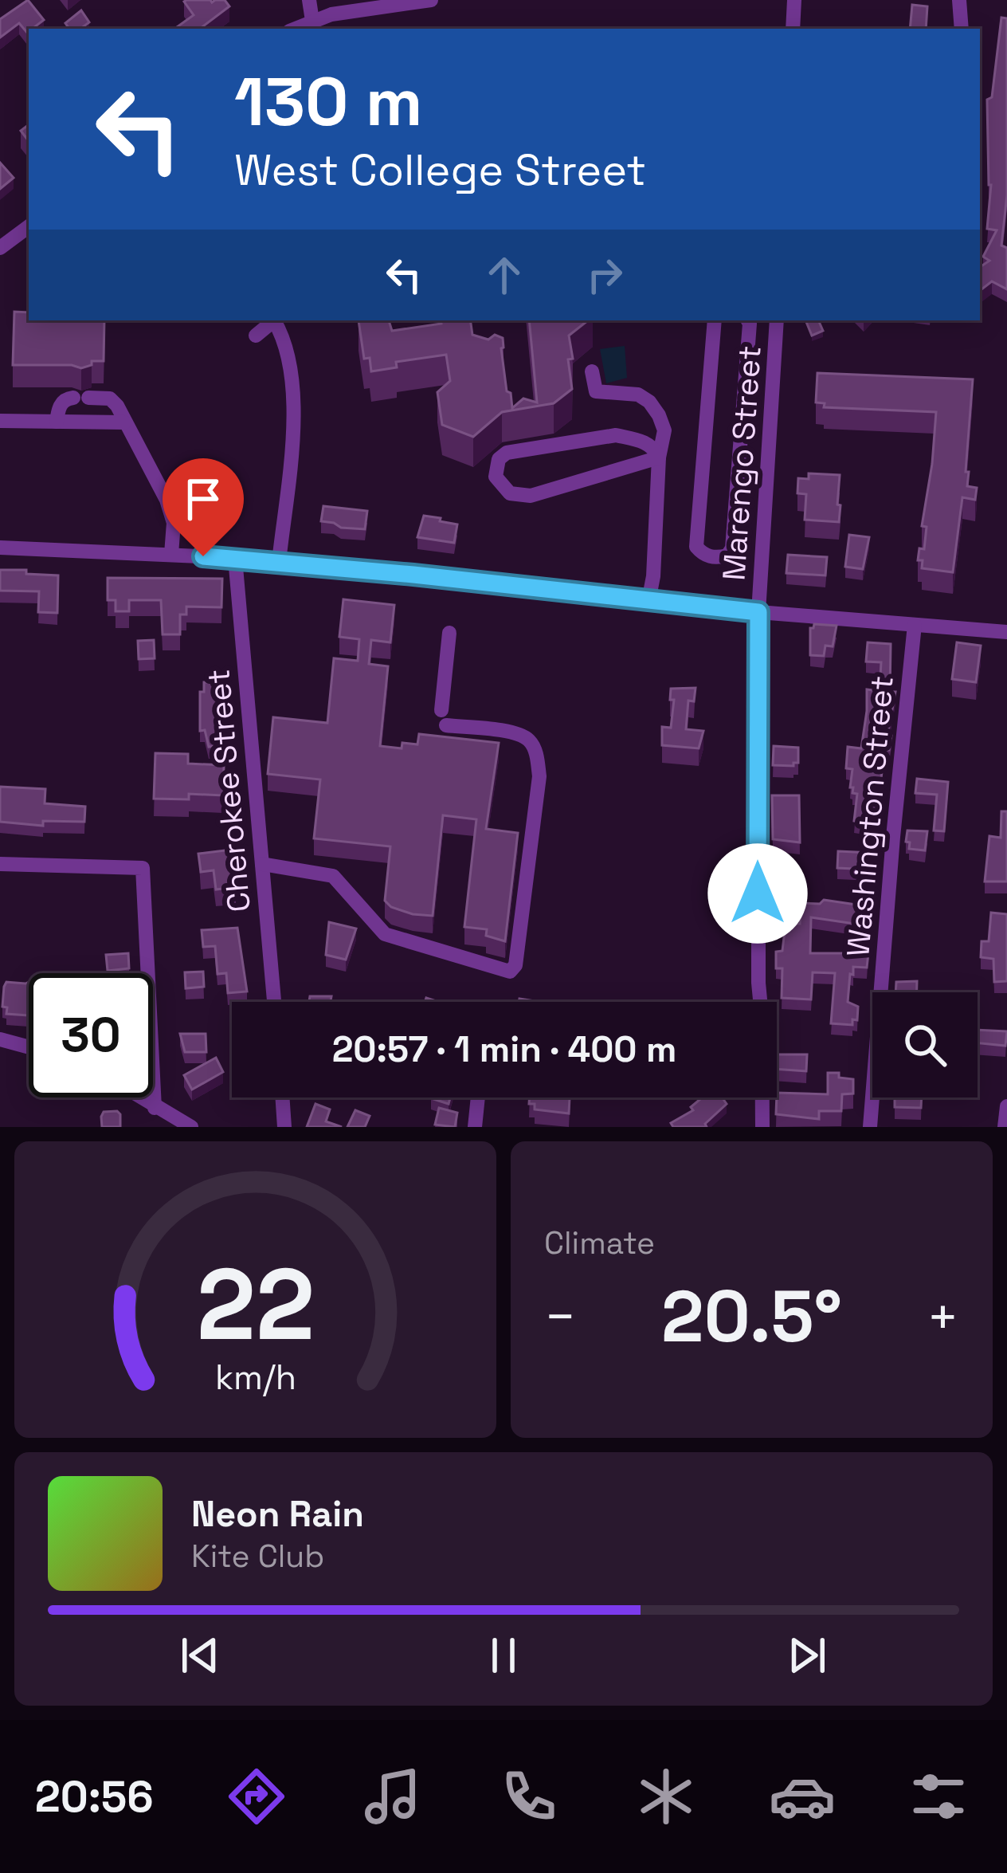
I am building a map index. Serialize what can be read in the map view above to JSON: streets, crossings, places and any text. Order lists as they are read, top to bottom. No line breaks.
{"streets":{"street":["Marengo Street","Cherokee Street","Washington Street"]},"page":{"turn":["130 m","West College Street"],"limit":"30","trip":"20:57 · 1 min · 400 m","tile":"Climate","heat":["−","20.5°","+"],"song":["Neon Rain","Kite Club"],"tabs":"20:56","gauge":["22","km/h"]}}
